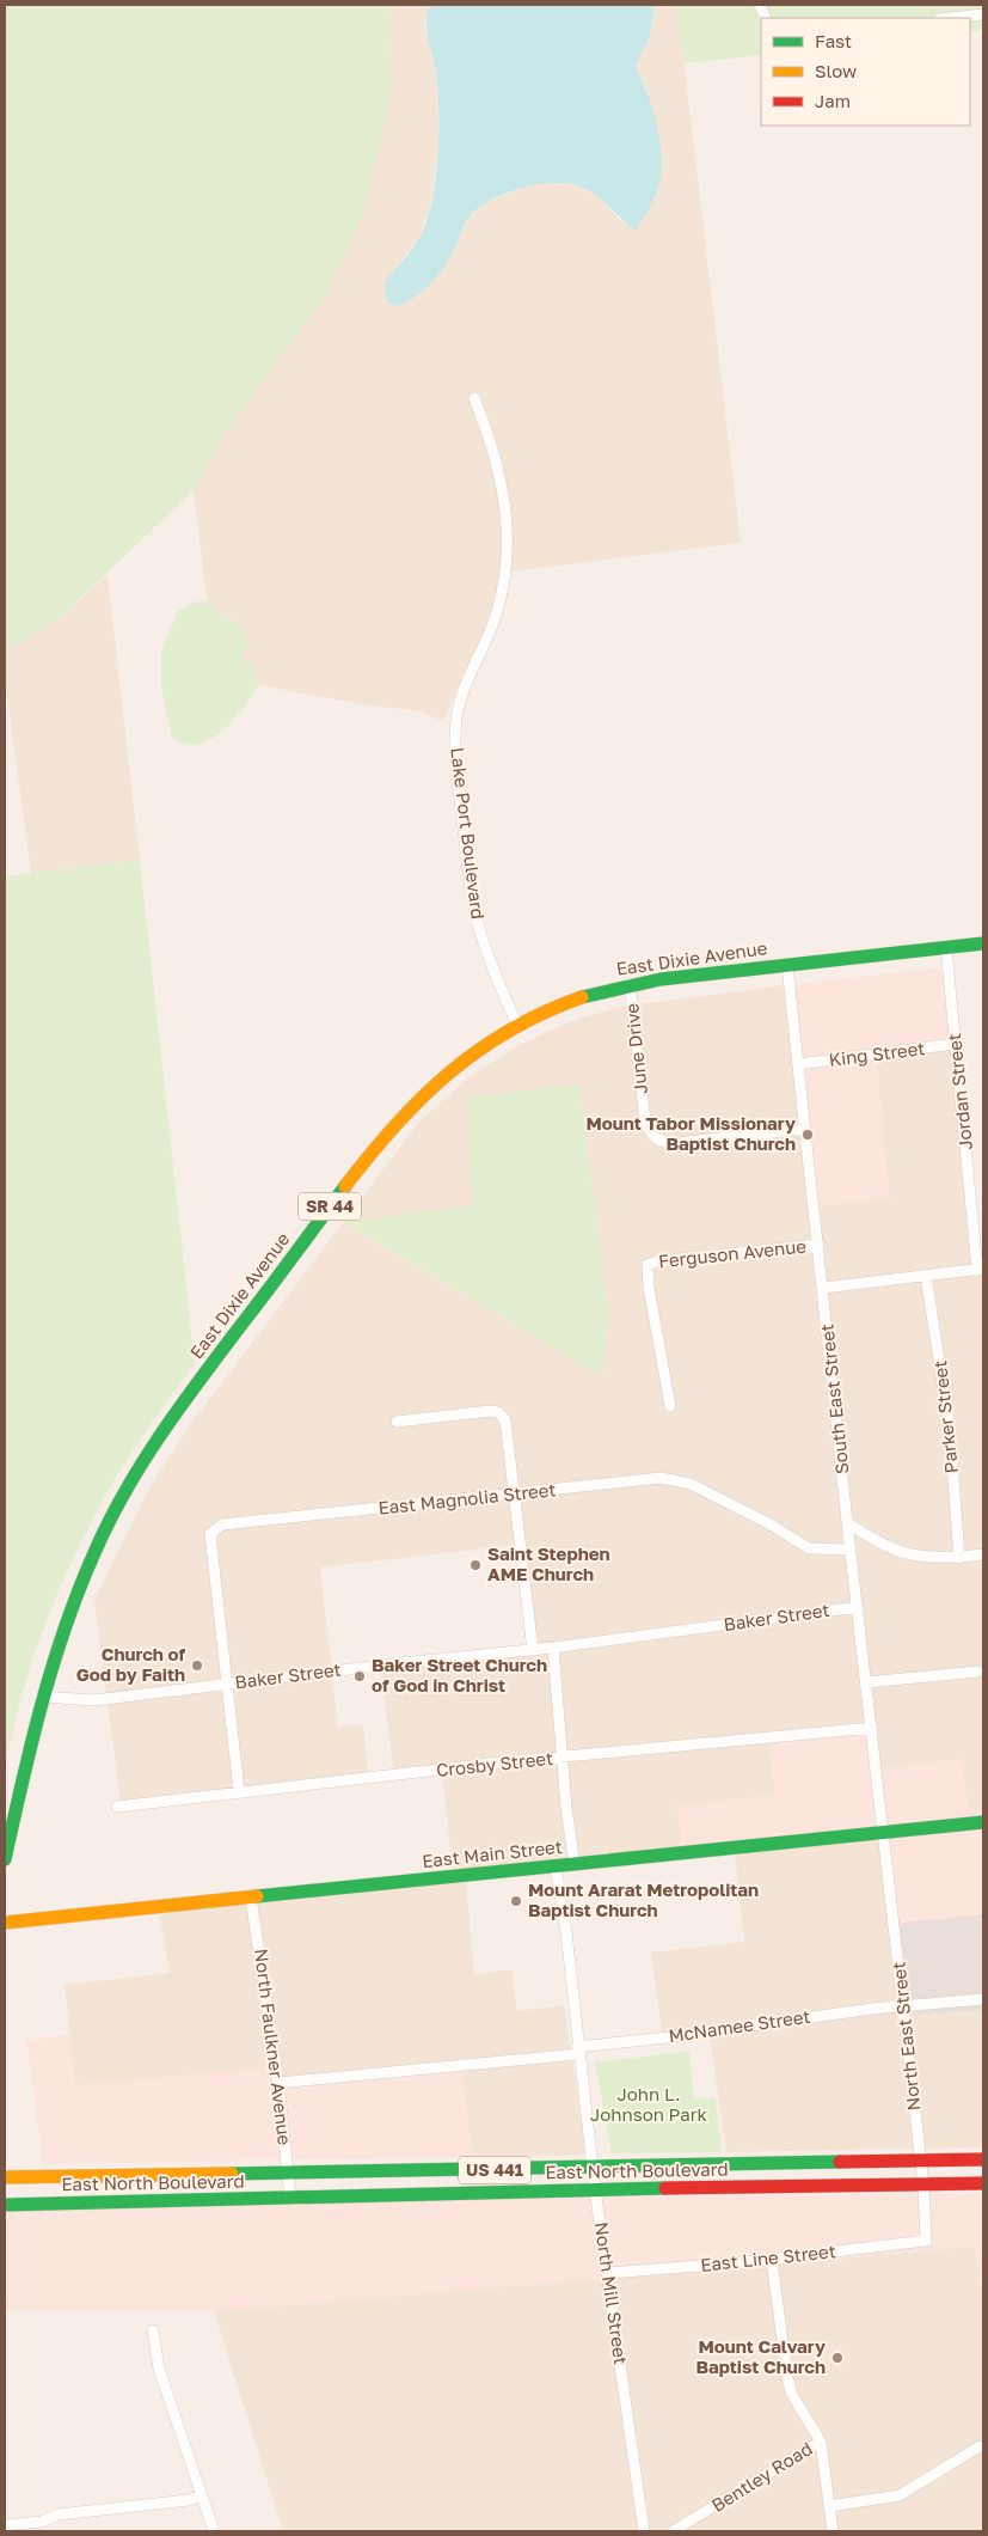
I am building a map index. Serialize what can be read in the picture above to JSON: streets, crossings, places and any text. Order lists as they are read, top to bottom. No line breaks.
{"streets":{"main road":["East Dixie Avenue","SR 44","East Main Street","US 441","East North Boulevard"],"street":["Lake Port Boulevard","June Drive","King Street","Jordan Street","Ferguson Avenue","South East Street","Parker Street","East Magnolia Street","Baker Street","Crosby Street","McNamee Street","North East Street","North Faulkner Avenue","East Line Street","North Mill Street","Bentley Road"]},"crossings":[["Lake Port Boulevard","East Dixie Avenue"],["East Dixie Avenue","June Drive"],["East Dixie Avenue","Jordan Street"],["East Dixie Avenue","South East Street"],["East Dixie Avenue","Baker Street"],["June Drive","South East Street"],["King Street","Jordan Street"],["King Street","South East Street"],["Ferguson Avenue","South East Street"],["South East Street","East Magnolia Street"],["South East Street","Baker Street"],["South East Street","Crosby Street"],["South East Street","East Main Street"],["South East Street","North East Street"],["East Magnolia Street","Baker Street"],["East Main Street","North East Street"],["East Main Street","North Faulkner Avenue"],["East Main Street","North Mill Street"],["McNamee Street","North East Street"],["McNamee Street","North Faulkner Avenue"],["McNamee Street","North Mill Street"],["North East Street","East North Boulevard"],["North East Street","East Line Street"],["North Faulkner Avenue","East North Boulevard"],["East North Boulevard","North Mill Street"],["East Line Street","North Mill Street"]],"parks":["John L. Johnson Park"],"places":["Mount Tabor Missionary Baptist Church","Saint Stephen AME Church","Church of God by Faith","Baker Street Church of God in Christ","Mount Ararat Metropolitan Baptist Church","Mount Calvary Baptist Church"],"legend":["Fast","Slow","Jam"]}
